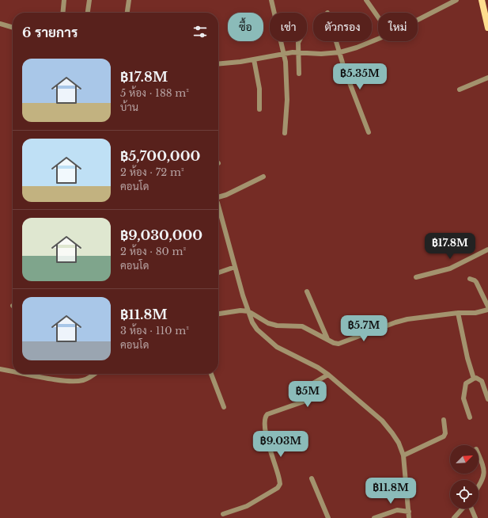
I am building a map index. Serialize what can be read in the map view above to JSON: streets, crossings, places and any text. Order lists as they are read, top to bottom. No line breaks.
{"north":"top right","page":{"chip":["ซื้อ","เช่า","ตัวกรอง","ใหม่"],"heading":"6 รายการ","list":[{"name":"฿17.8M","note":"5 ห้อง · 188 m² · บ้าน"},{"name":"฿5,700,000","note":"2 ห้อง · 72 m² · คอนโด"},{"name":"฿9,030,000","note":"2 ห้อง · 80 m² · คอนโด"},{"name":"฿11.8M","note":"3 ห้อง · 110 m² · คอนโด"}],"price":["฿5.35M","฿17.8M","฿5.7M","฿5M","฿9.03M","฿11.8M"]}}
